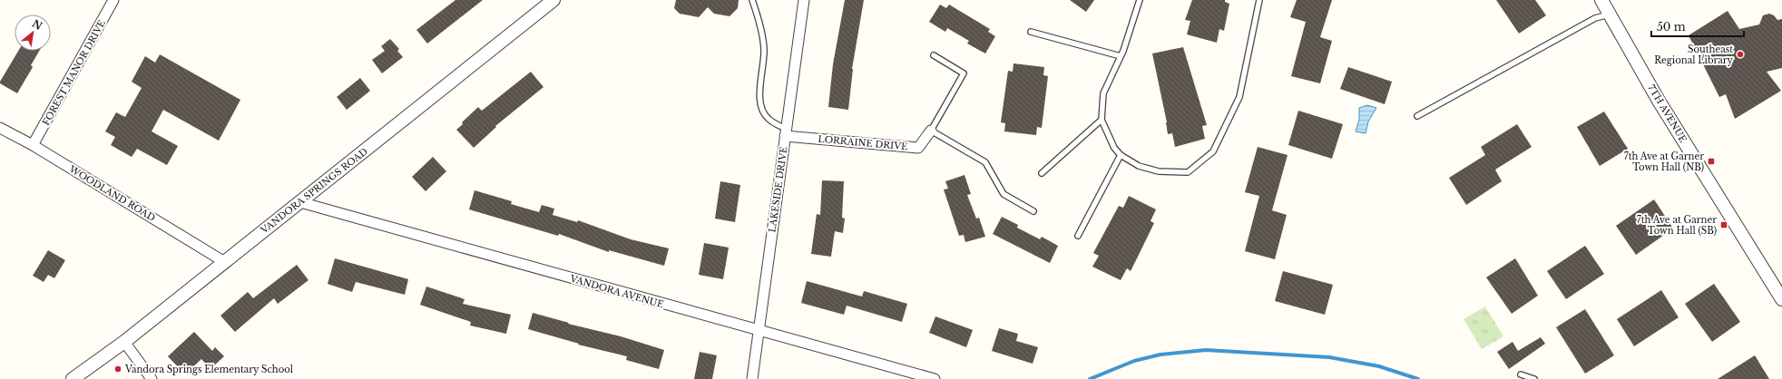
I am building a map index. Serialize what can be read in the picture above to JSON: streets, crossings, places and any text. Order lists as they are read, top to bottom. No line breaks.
{"streets":{"street":["FOREST MANOR DRIVE","7TH AVENUE","LORRAINE DRIVE","LAKESIDE DRIVE","VANDORA SPRINGS ROAD","WOODLAND ROAD","VANDORA AVENUE"]},"crossings":[["FOREST MANOR DRIVE","WOODLAND ROAD"],["LORRAINE DRIVE","LAKESIDE DRIVE"],["LAKESIDE DRIVE","VANDORA AVENUE"],["VANDORA SPRINGS ROAD","WOODLAND ROAD"],["VANDORA SPRINGS ROAD","VANDORA AVENUE"]],"places":{"other":["Southeast Regional Library","Vandora Springs Elementary School"],"transit":["7th Ave at Garner Town Hall (NB)","7th Ave at Garner Town Hall (SB)"]},"scale_bar":"50 m","north":"top right"}
